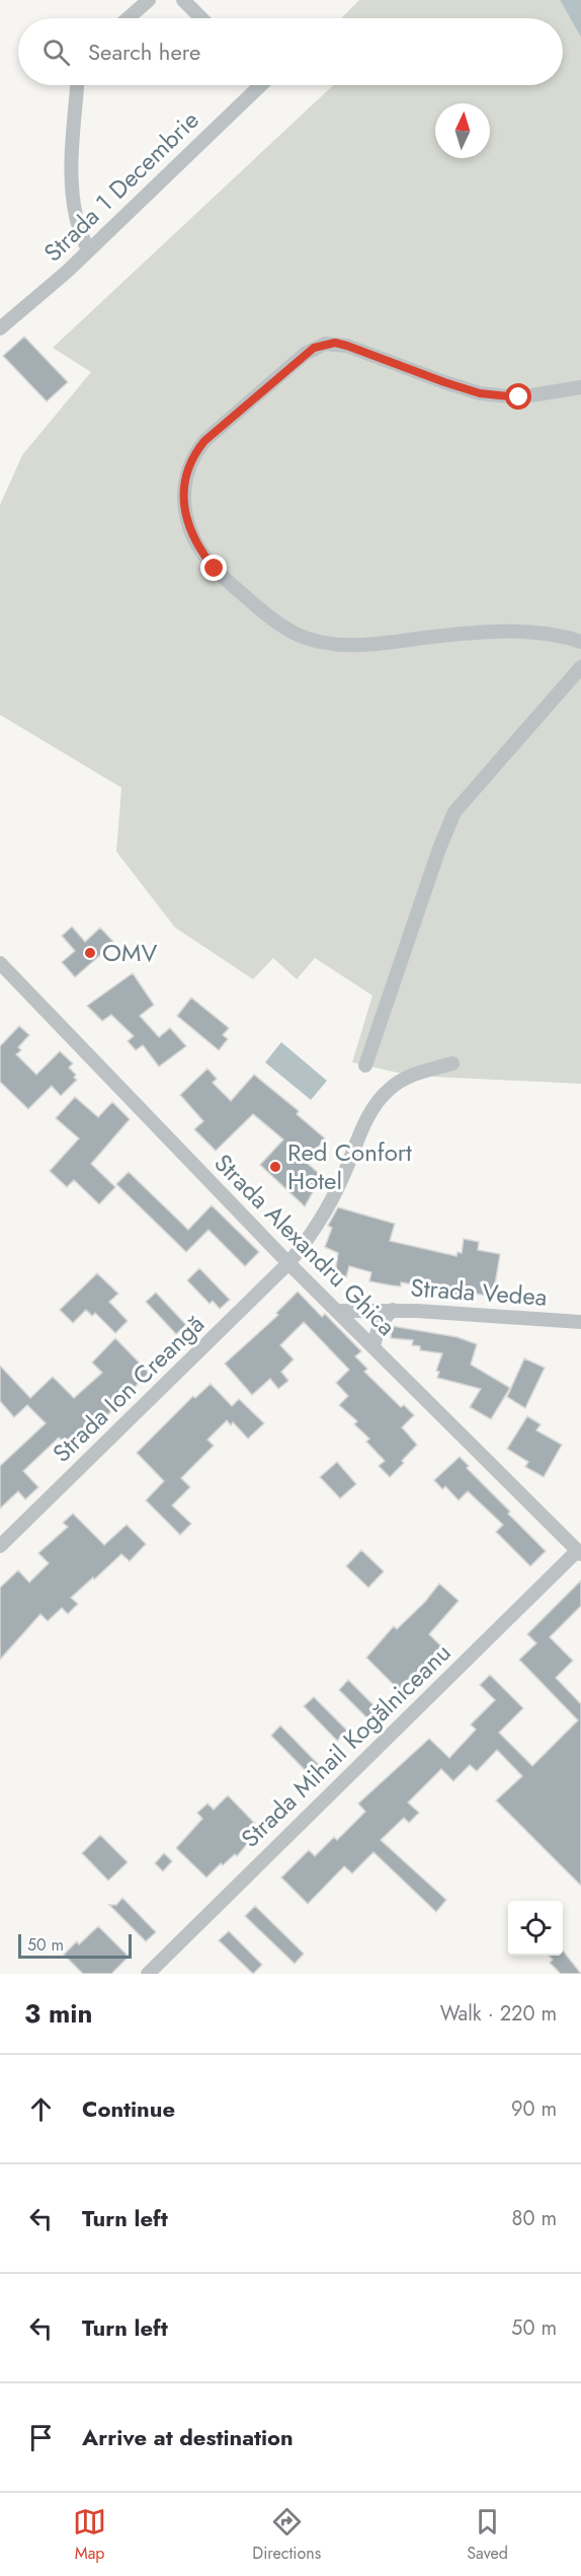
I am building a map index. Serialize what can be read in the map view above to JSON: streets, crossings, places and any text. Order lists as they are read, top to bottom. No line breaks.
{"streets":{"street":["Strada 1 Decembrie","Strada Alexandru Ghica","Strada Vedea","Strada Ion Creangă","Strada Mihail Kogălniceanu"]},"crossings":[["Strada Alexandru Ghica","Strada Vedea"],["Strada Alexandru Ghica","Strada Ion Creangă"],["Strada Alexandru Ghica","Strada Mihail Kogălniceanu"]],"places":["OMV","Red Confort Hotel"],"scale_bar":"50 m","north":"top","page":{"search":"Search here","scale":"50 m","heading":["3 min","Walk · 220 m"],"list":[["Continue","90 m"],["Turn left","80 m"],["Turn left","50 m"],"Arrive at destination"],"nav":["Map","Directions","Saved"]}}
